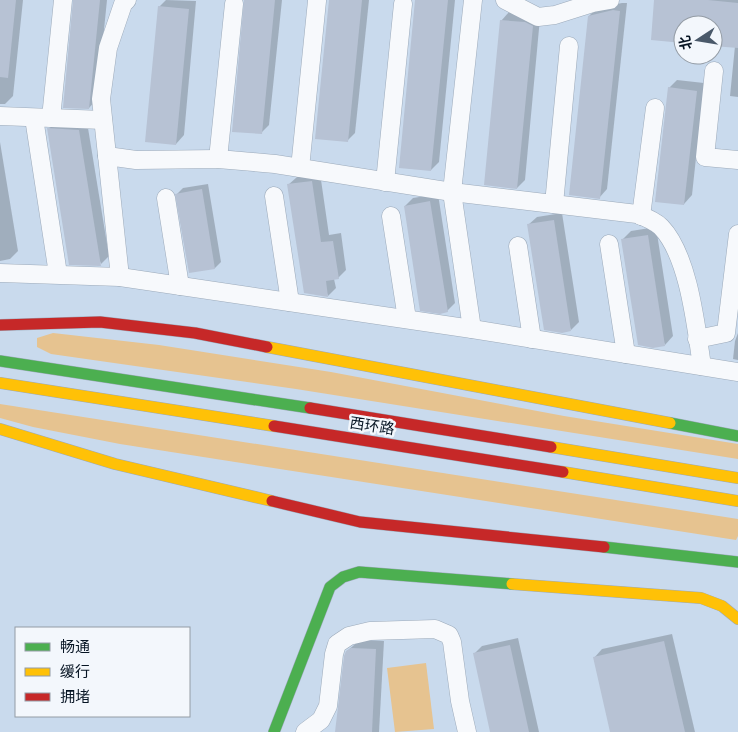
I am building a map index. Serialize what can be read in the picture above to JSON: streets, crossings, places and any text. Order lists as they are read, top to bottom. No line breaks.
{"streets":{"main road":["西环路"]},"legend":["畅通","缓行","拥堵"],"north":"left"}
